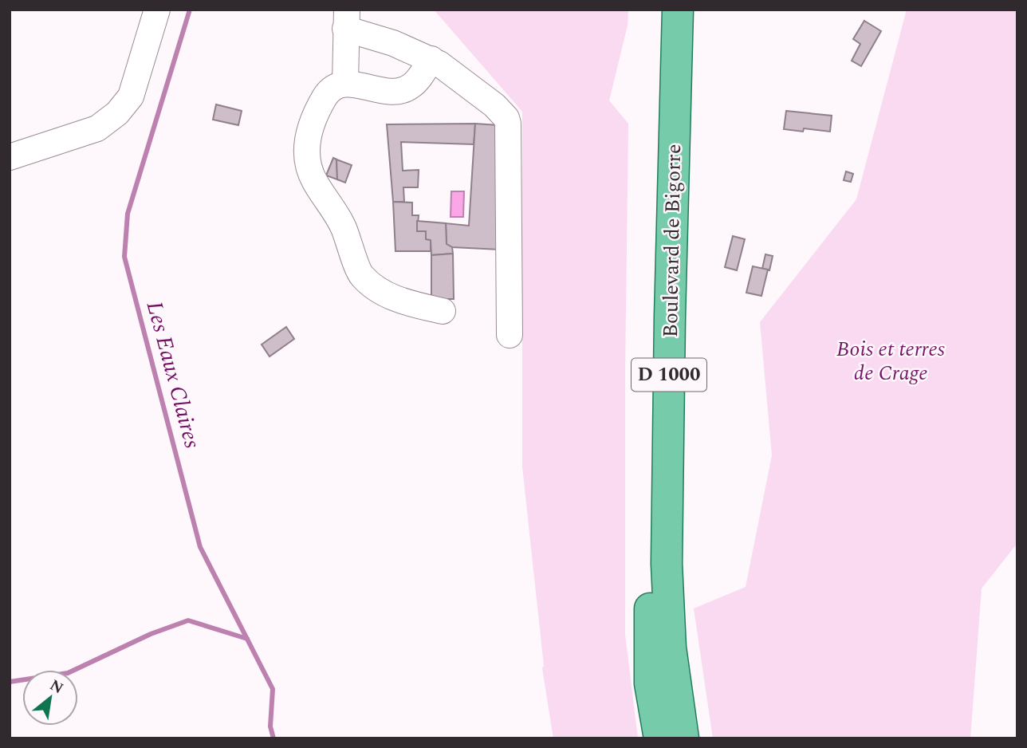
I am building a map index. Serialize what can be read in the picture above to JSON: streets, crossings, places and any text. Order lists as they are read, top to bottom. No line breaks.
{"streets":{"main road":["Boulevard de Bigorre","D 1000"]},"water":["Les Eaux Claires"],"parks":["Bois et terres de Crage"],"north":"top right"}
